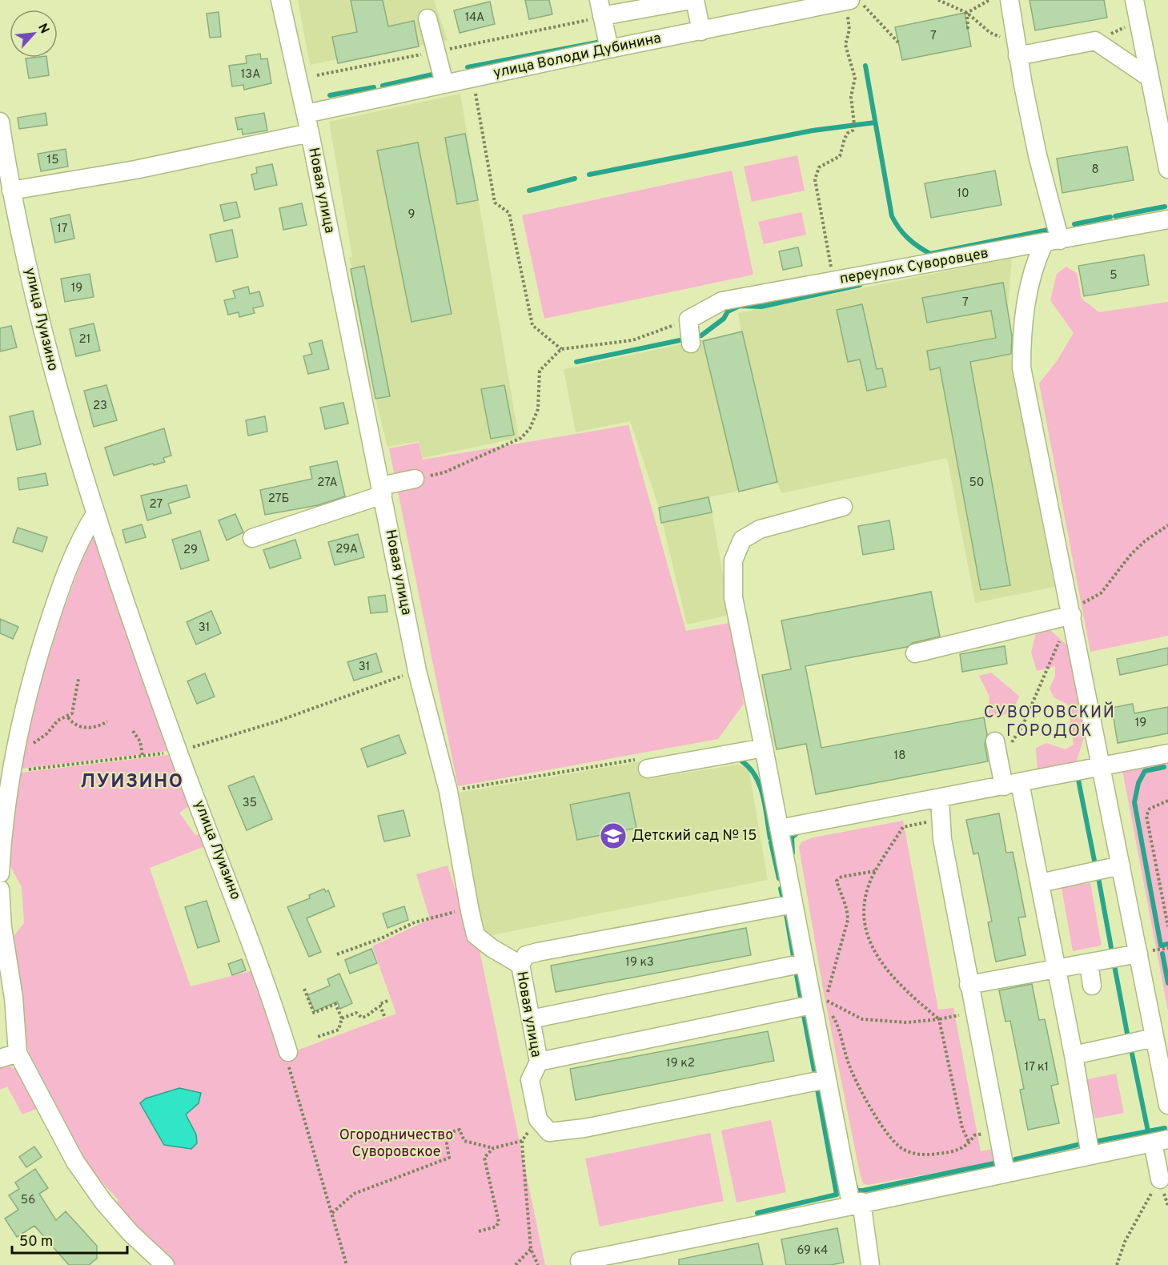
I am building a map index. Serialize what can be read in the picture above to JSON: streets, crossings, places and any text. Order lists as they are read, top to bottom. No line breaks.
{"streets":{"street":["улица Володи Дубинина","Новая улица","переулок Суворовцев","улица Луизино"]},"crossings":[["улица Володи Дубинина","Новая улица"]],"districts":["СУВОРОВСКИЙ ГОРОДОК","ЛУИЗИНО"],"parks":["Огородничество Суворовское"],"places":{"school or university":["Детский сад № 15"]},"house_numbers":["14А","7","13А","15","8","10","9","17","5","19","7","21","23","27А","50","27Б","27","29А","29","31","31","19","18","35","19 к3","19 к2","17 к1","56","69 к4"],"scale_bar":"50 m","north":"top right"}
